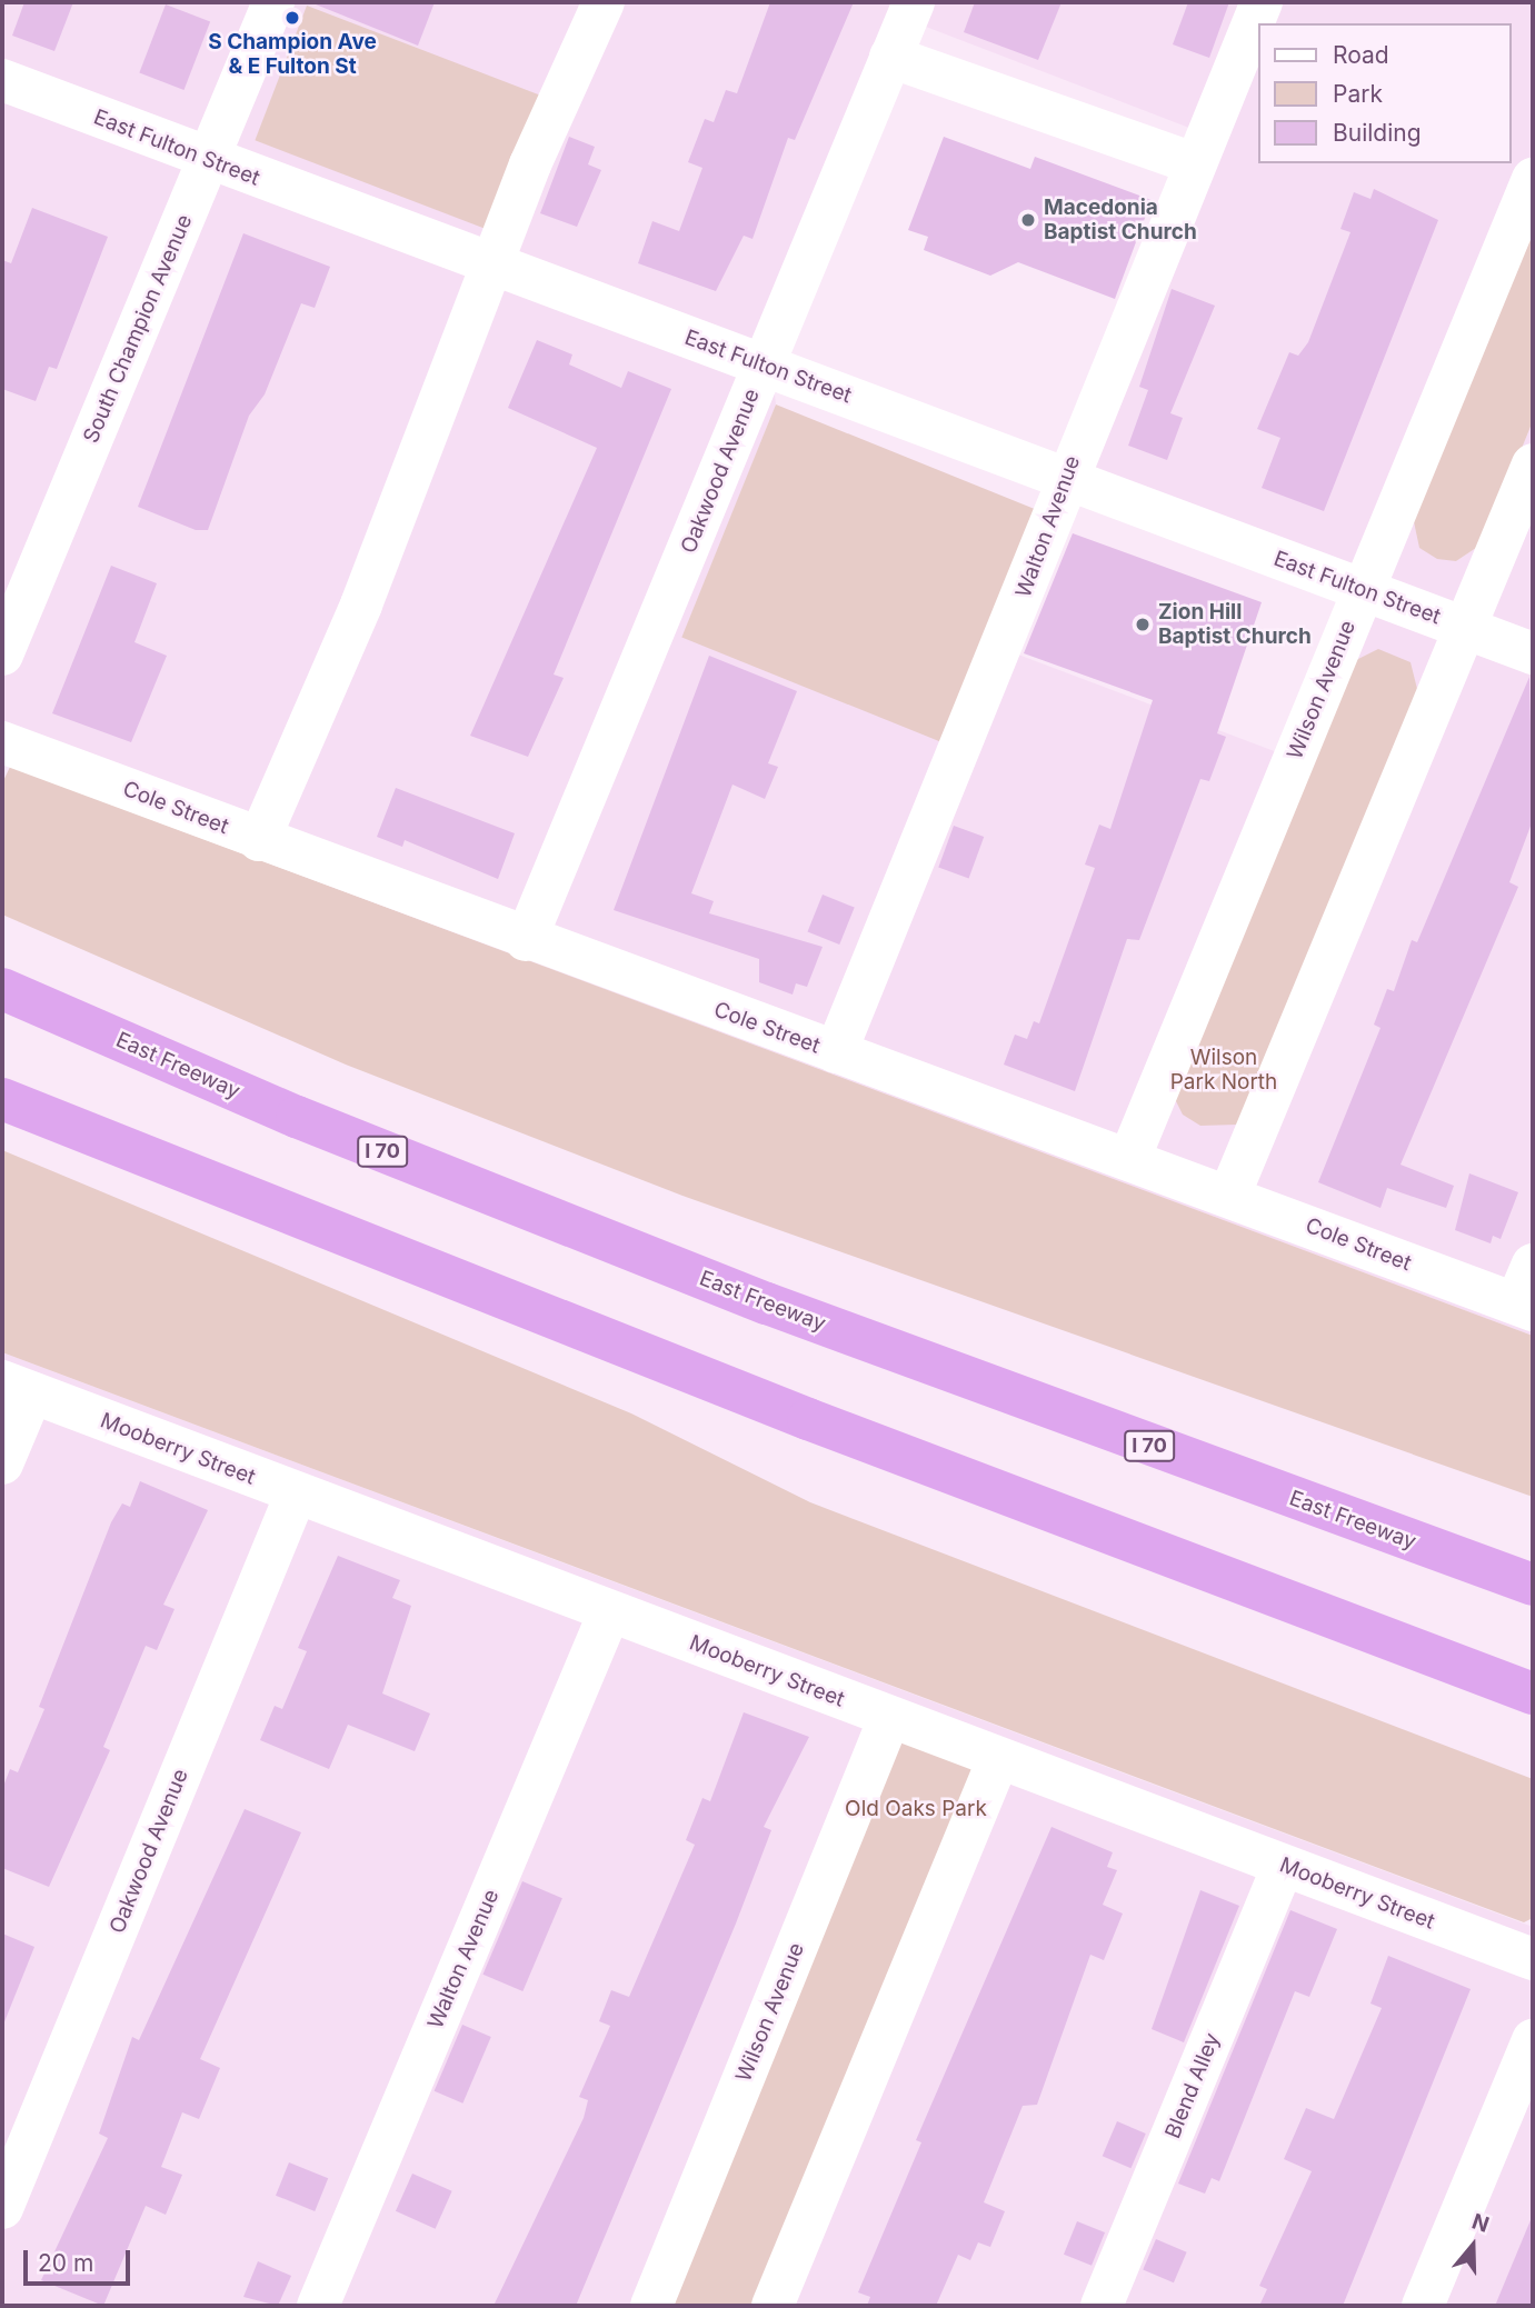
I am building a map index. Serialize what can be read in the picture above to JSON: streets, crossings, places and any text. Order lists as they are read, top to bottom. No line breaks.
{"streets":{"highway":["East Freeway","I 70"],"street":["East Fulton Street","South Champion Avenue","Oakwood Avenue","Walton Avenue","Wilson Avenue","Cole Street","Mooberry Street","Blend Alley"]},"crossings":[["East Fulton Street","South Champion Avenue"],["East Fulton Street","Oakwood Avenue"],["East Fulton Street","Walton Avenue"],["East Fulton Street","Wilson Avenue"],["Oakwood Avenue","Cole Street"],["Oakwood Avenue","Mooberry Street"],["Walton Avenue","Cole Street"],["Walton Avenue","Mooberry Street"],["Wilson Avenue","Cole Street"],["Wilson Avenue","Mooberry Street"],["Mooberry Street","Blend Alley"]],"parks":["Wilson Park North","Old Oaks Park"],"places":["S Champion Ave & E Fulton St","Macedonia Baptist Church","Zion Hill Baptist Church"],"legend":["Road","Park","Building"],"scale_bar":"20 m","north":"top"}
